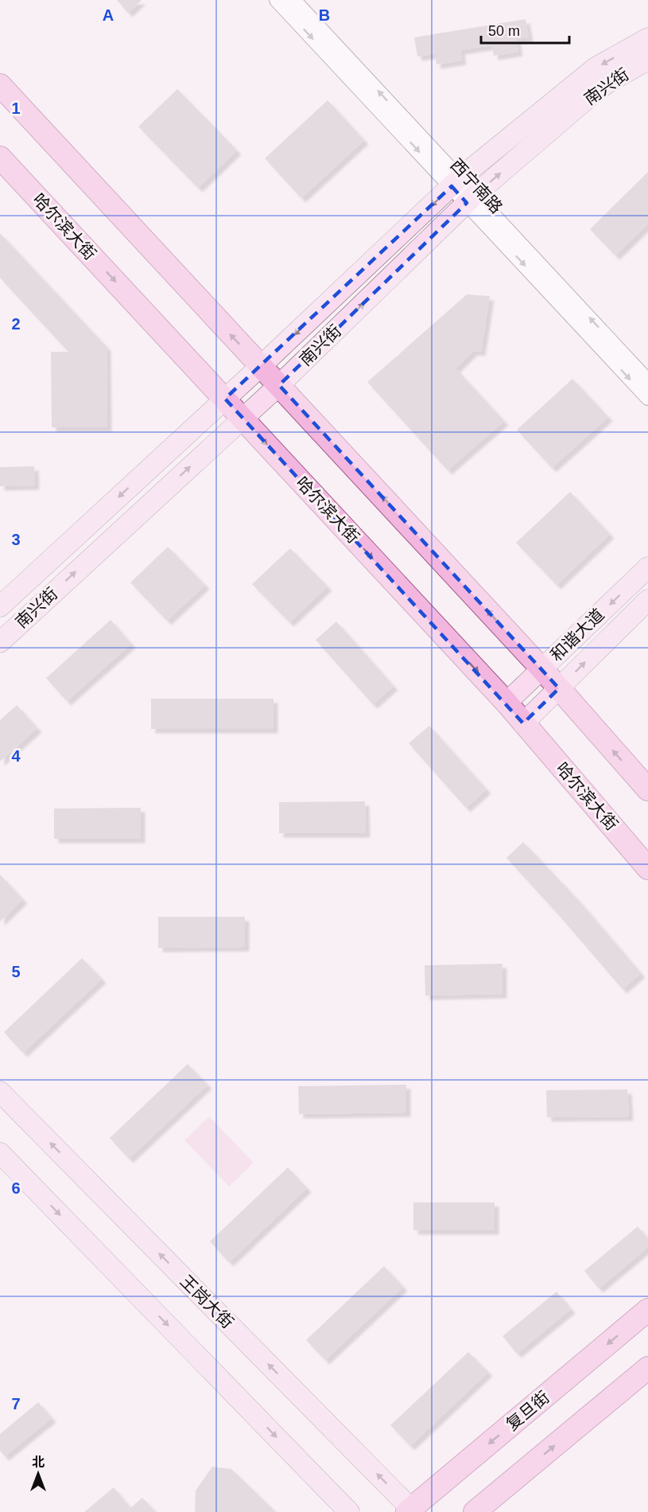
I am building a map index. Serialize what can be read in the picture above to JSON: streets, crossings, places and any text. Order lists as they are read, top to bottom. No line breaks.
{"streets":{"main road":["哈尔滨大街","复旦街"],"street":["南兴街","西宁南路","和谐大道","王岗大街"]},"crossings":[["南兴街","西宁南路"],["南兴街","哈尔滨大街"],["哈尔滨大街","和谐大道"],["王岗大街","复旦街"]],"scale_bar":"50 m","north":"top","grid":{"columns":["A","B"],"rows":["1","2","3","4","5","6","7"]}}
